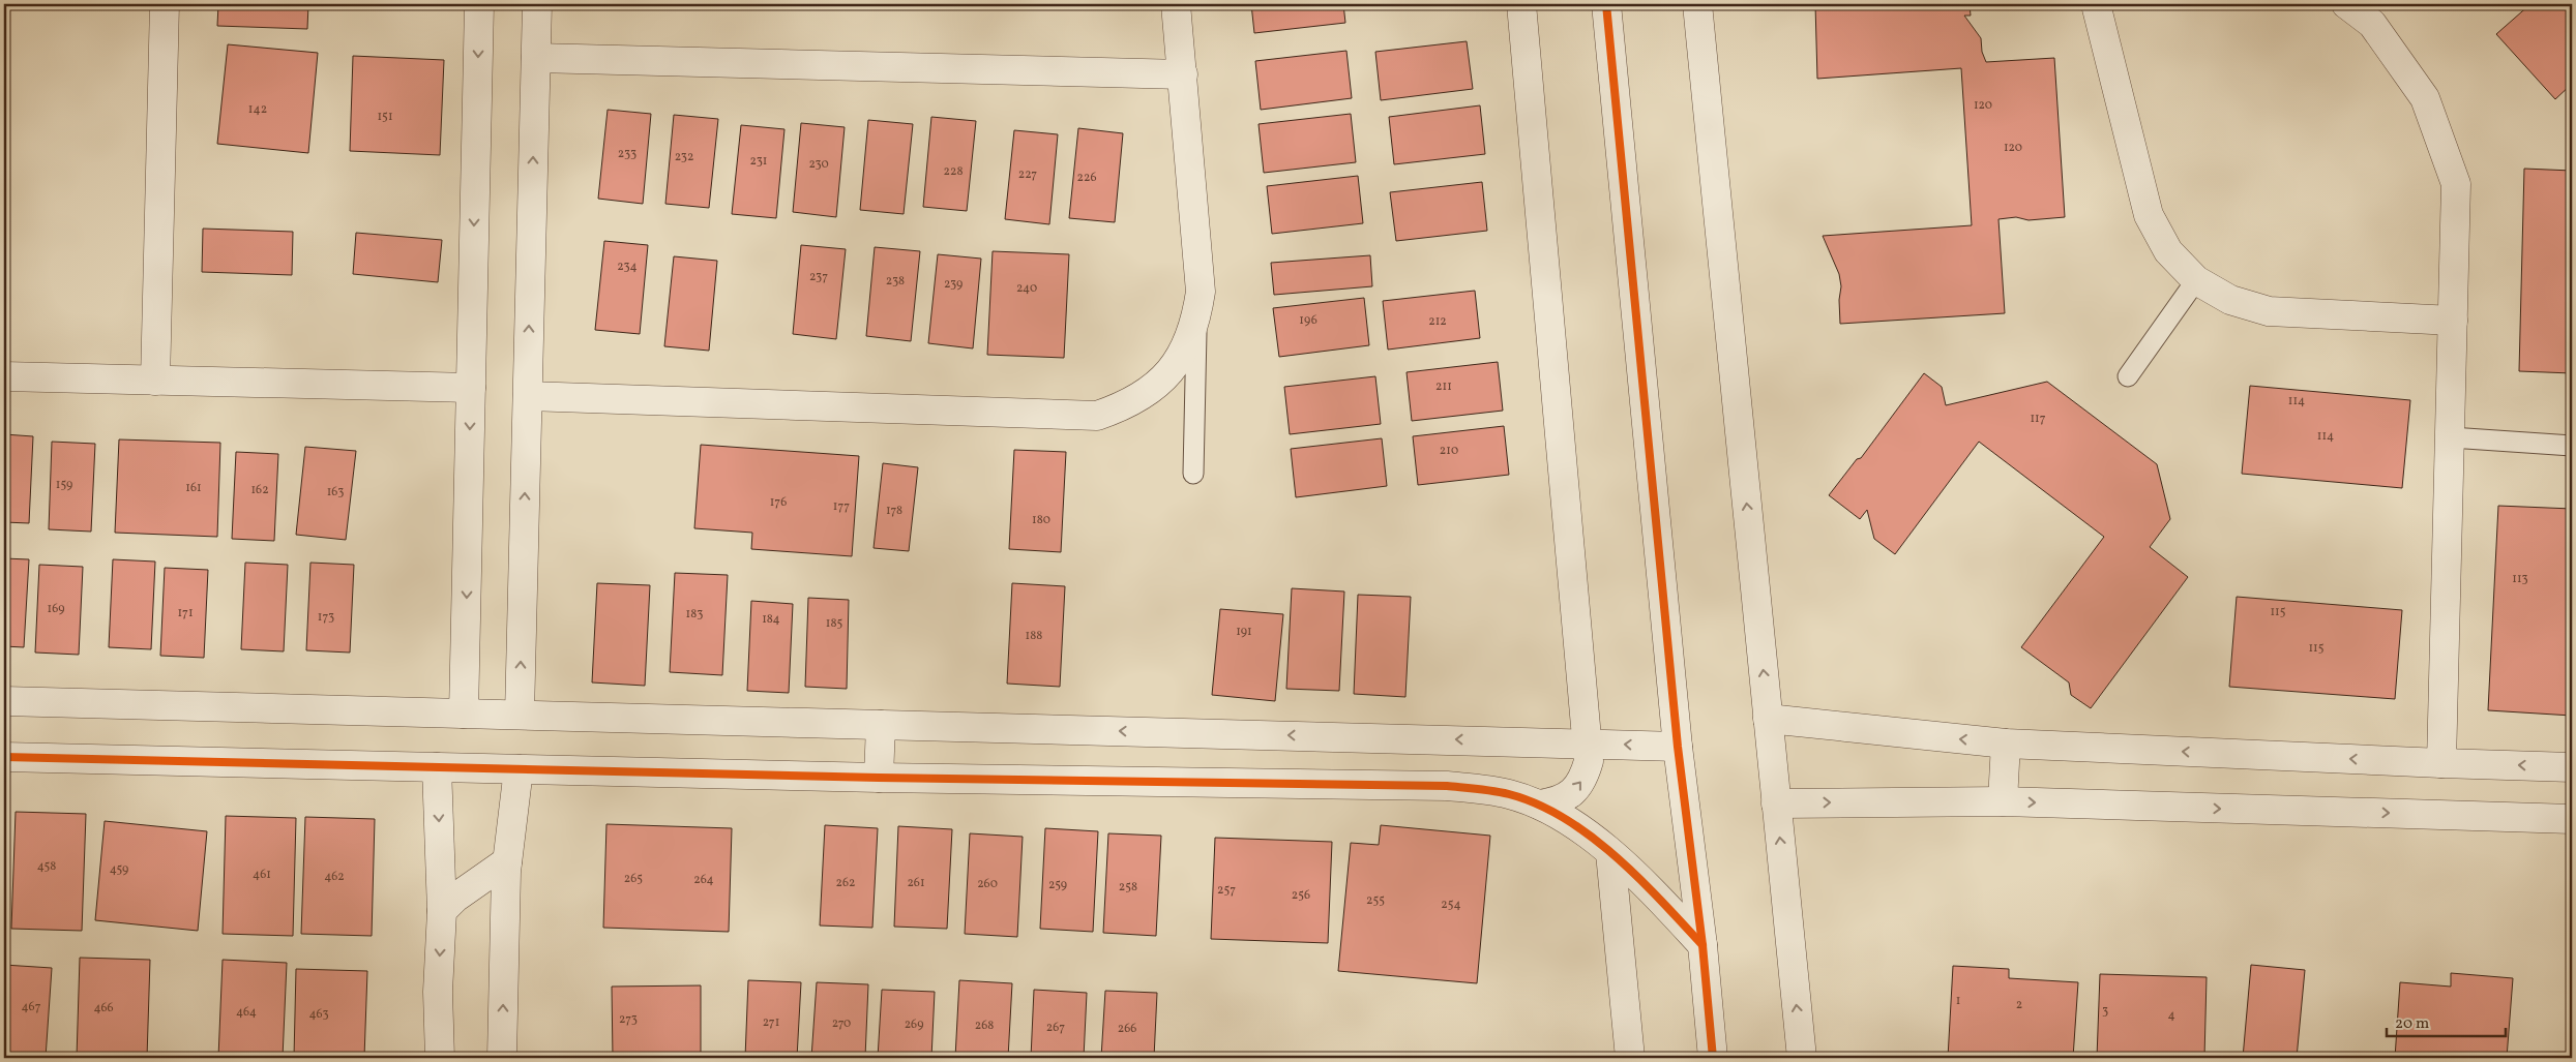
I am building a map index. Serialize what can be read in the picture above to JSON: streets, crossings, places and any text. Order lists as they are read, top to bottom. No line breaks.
{"house_numbers":["120","142","151","120","233","232","231","230","228","227","226","234","237","238","239","240","196","212","211","114","117","114","210","159","161","162","163","176","177","178","180","113","169","115","171","183","173","184","185","191","188","115","458","459","461","462","265","264","262","261","260","259","258","257","256","255","254","1","2","467","466","3","464","463","4","273","271","270","269","268","267","266"],"scale_bar":"20 m"}
